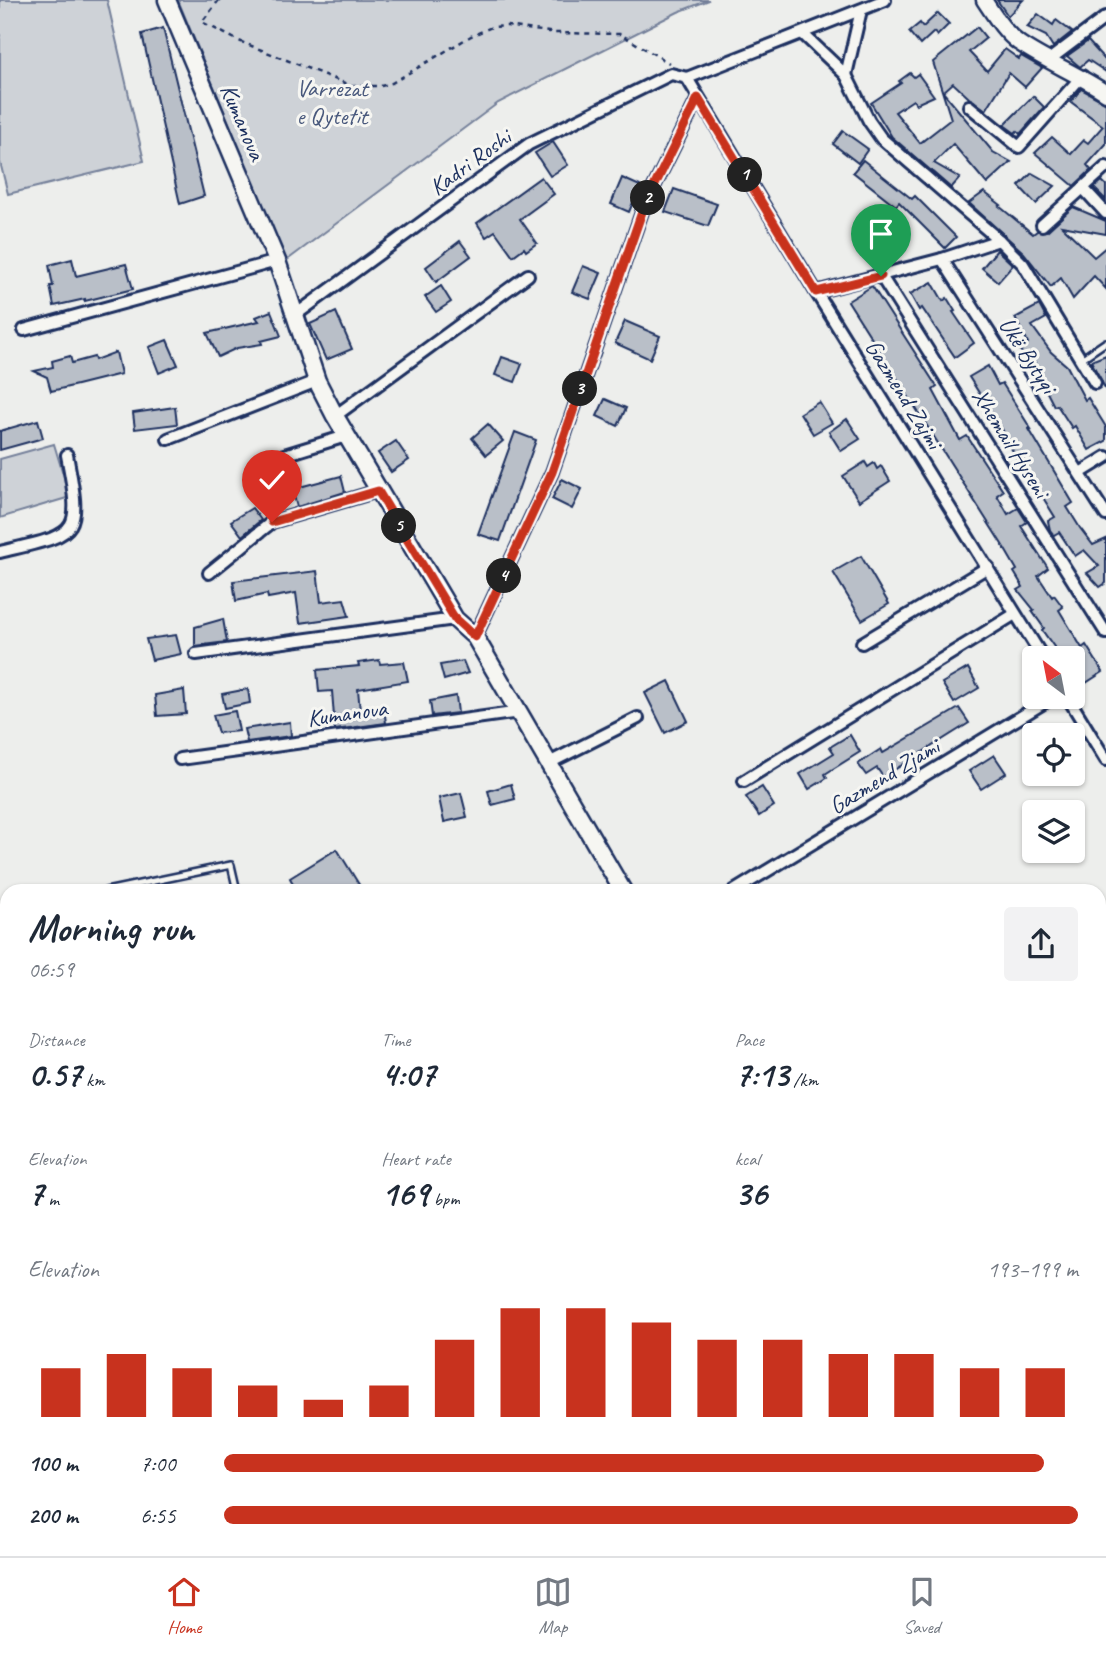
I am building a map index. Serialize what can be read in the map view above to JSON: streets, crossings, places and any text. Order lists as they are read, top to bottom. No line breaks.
{"streets":{"main road":["Kumanova"],"street":["Kadri Roshi","Ukë Bytyqi","Gazmend Zajmi","Xhemail Hyseni","Gazmend Zjami"]},"crossings":[["Kumanova","Kadri Roshi"],["Kadri Roshi","Gazmend Zajmi"]],"parks":["Varrezat e Qytetit"],"north":"top left","page":{"pins":["1","2","3","5","4"],"heading":["Morning run","06:59"],"stats":[["Distance","0.57 km"],["Time","4:07"],["Pace","7:13 /km"],["Elevation","7 m"],["Heart rate","169 bpm"],["kcal","36"]],"chart":["Elevation","193–199 m"],"list":[{"name":"100 m","note":"7:00"},{"name":"200 m","note":"6:55"}],"tabs":["Home","Map","Saved"]}}
